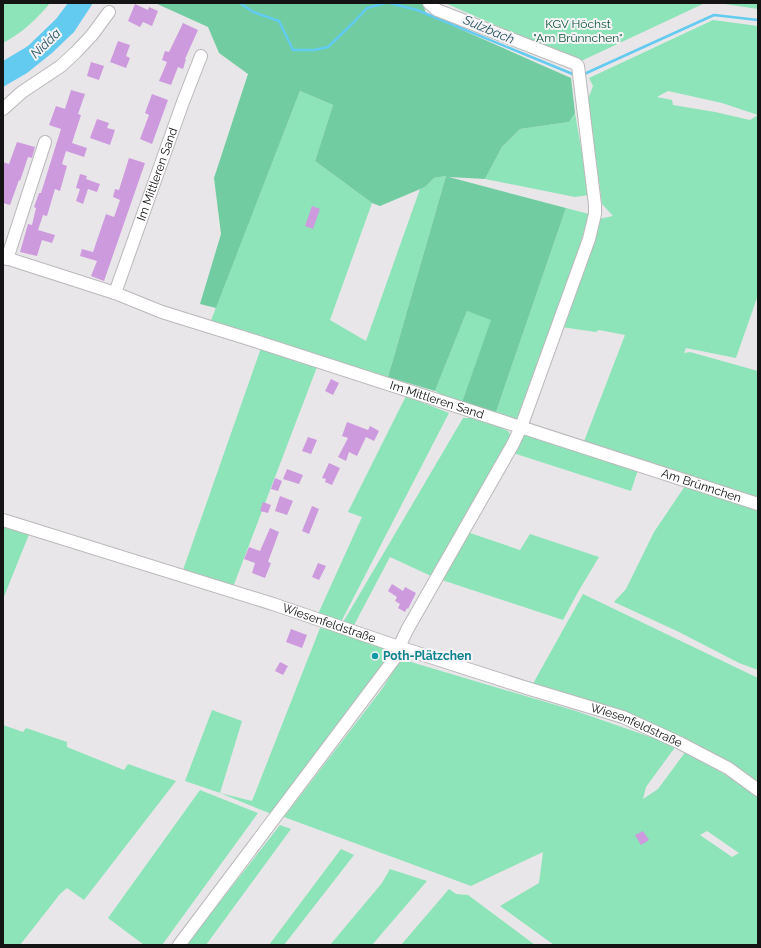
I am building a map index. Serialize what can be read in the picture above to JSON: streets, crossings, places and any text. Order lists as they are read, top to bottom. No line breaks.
{"streets":{"street":["Im Mittleren Sand","Am Brünnchen","Wiesenfeldstraße"]},"crossings":[["Im Mittleren Sand","Am Brünnchen"]],"water":["Sulzbach","Nidda"],"parks":["KGV Höchst \"Am Brünnchen\""],"places":["Poth-Plätzchen"]}
